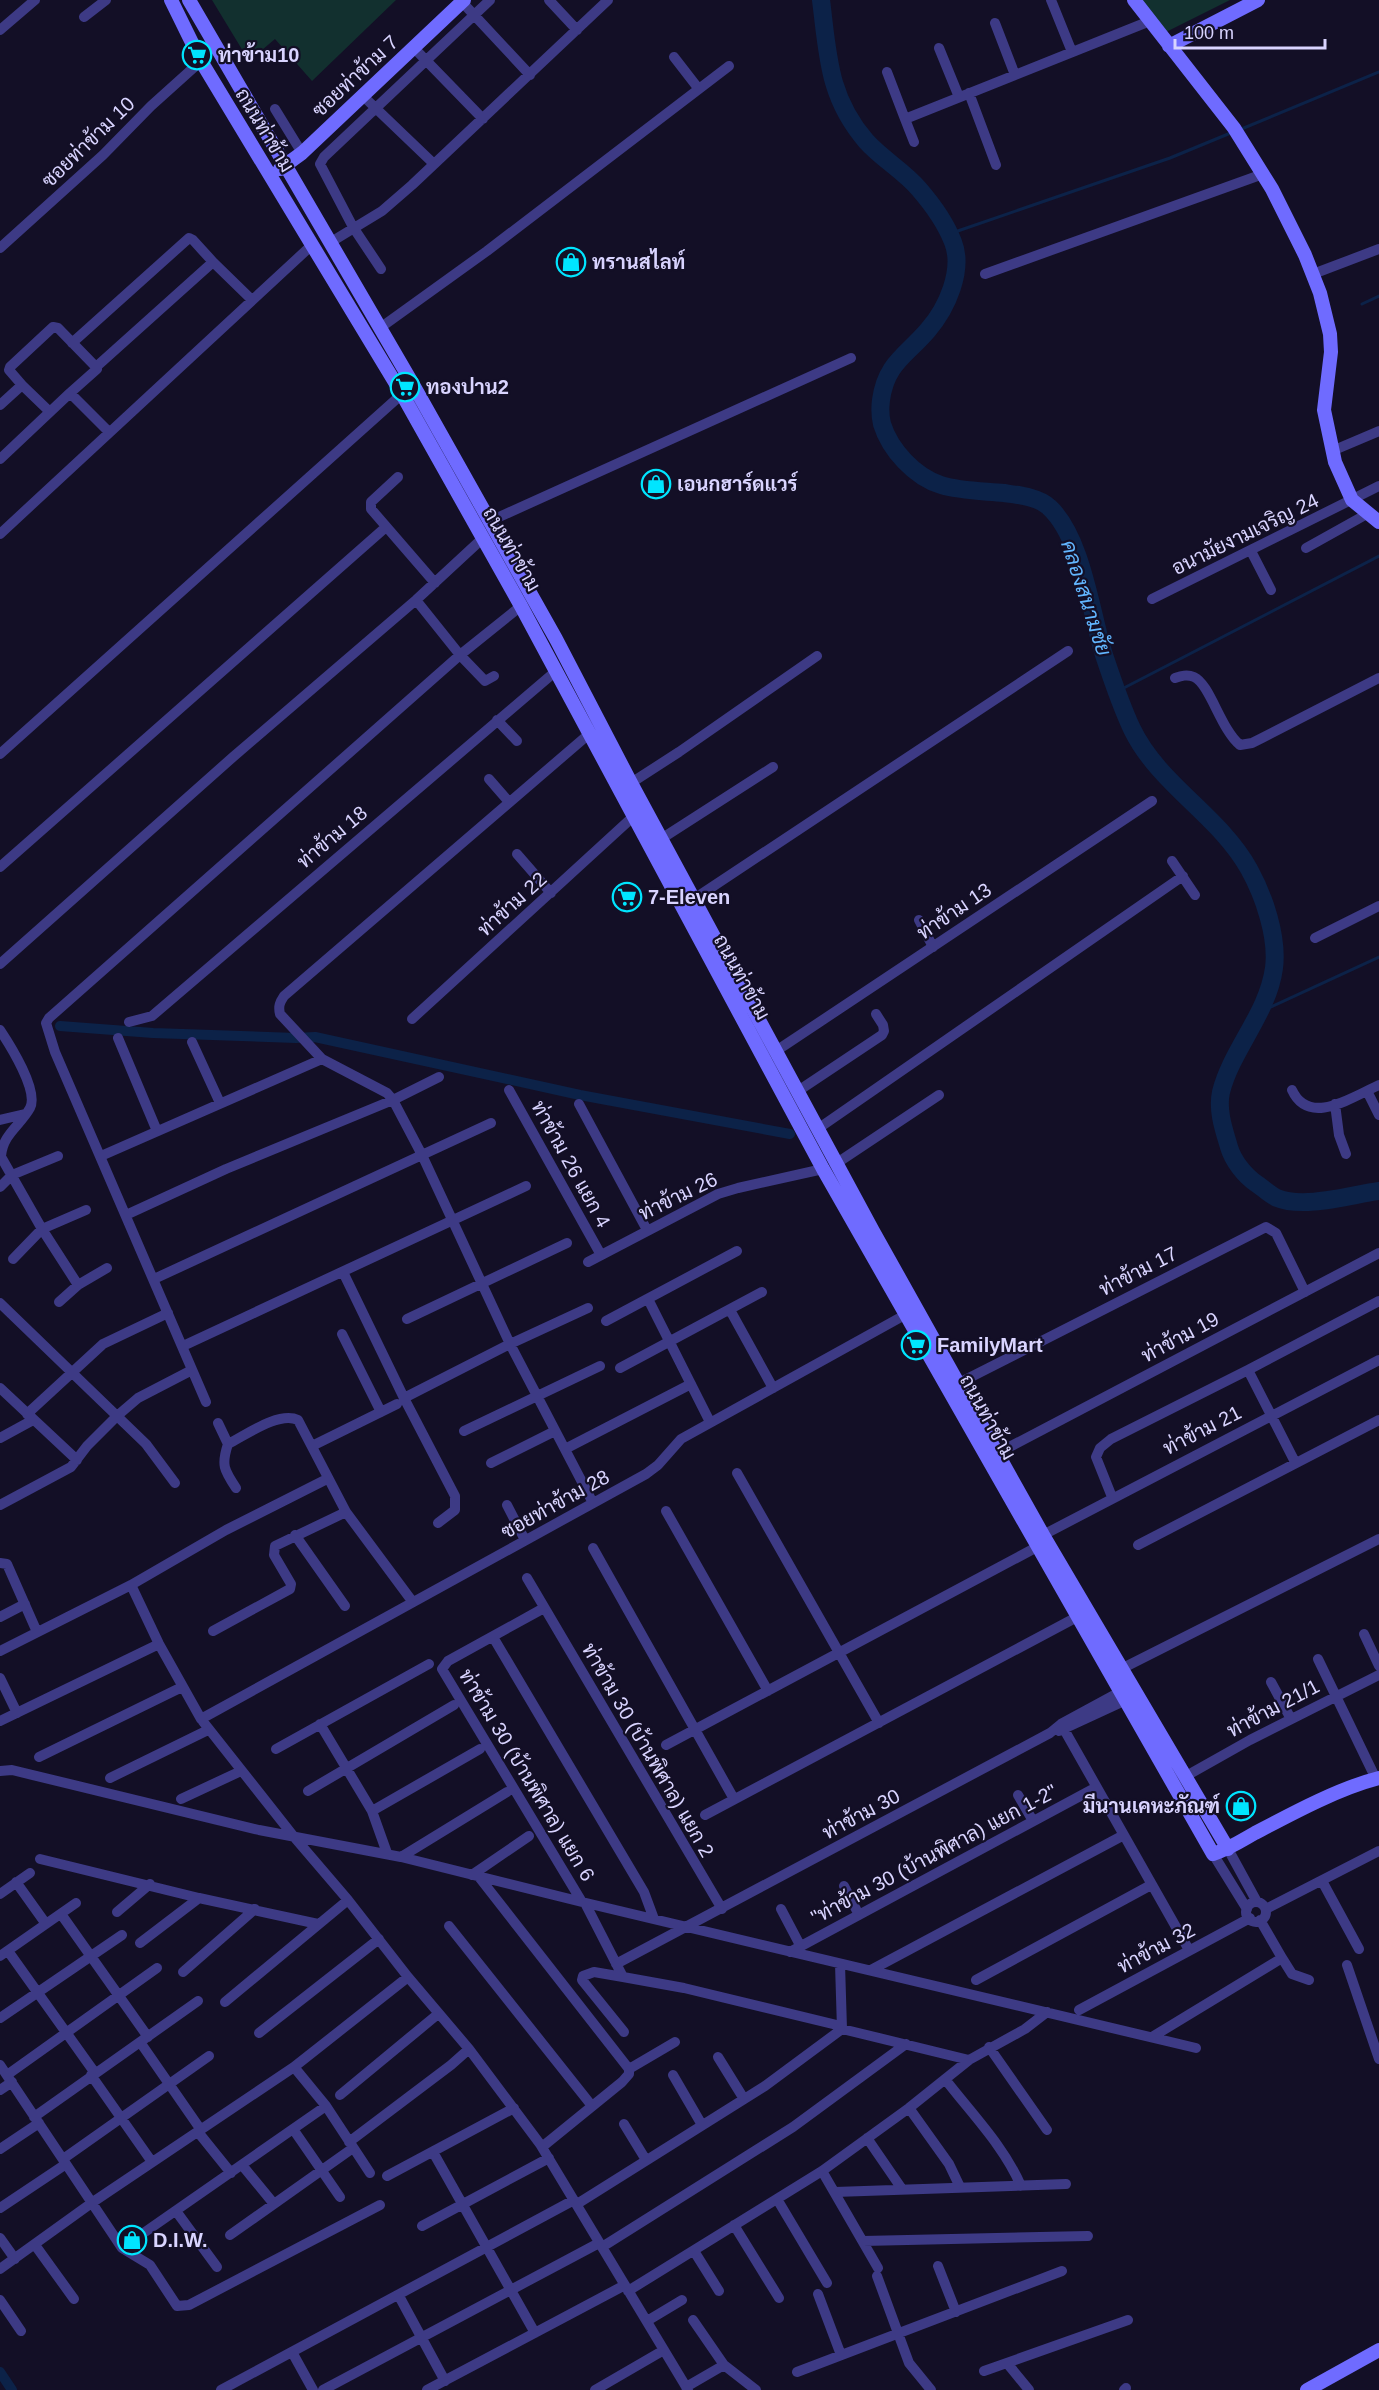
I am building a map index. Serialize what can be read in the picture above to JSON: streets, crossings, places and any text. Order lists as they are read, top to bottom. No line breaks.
{"streets":{"street":["ซอยท่าข้าม 7","ถนนท่าข้าม","ซอยท่าข้าม 10","อนามัยงามเจริญ 24","ท่าข้าม 18","ท่าข้าม 22","ท่าข้าม 13","ท่าข้าม 26 แยก 4","ท่าข้าม 26","ท่าข้าม 17","ท่าข้าม 19","ท่าข้าม 21","ซอยท่าข้าม 28","ท่าข้าม 21/1","ท่าข้าม 30 (บ้านพิศาล) แยก 2","ท่าข้าม 30 (บ้านพิศาล) แยก 6","ท่าข้าม 30","\"ท่าข้าม 30 (บ้านพิศาล) แยก 1-2\"","ท่าข้าม 32"]},"crossings":[["ซอยท่าข้าม 7","ถนนท่าข้าม"],["ถนนท่าข้าม","ซอยท่าข้าม 10"],["ถนนท่าข้าม","ท่าข้าม 18"],["ถนนท่าข้าม","ท่าข้าม 22"],["ถนนท่าข้าม","ท่าข้าม 13"],["ถนนท่าข้าม","ท่าข้าม 26"],["ถนนท่าข้าม","ท่าข้าม 17"],["ถนนท่าข้าม","ท่าข้าม 19"],["ถนนท่าข้าม","ท่าข้าม 21"],["ถนนท่าข้าม","ซอยท่าข้าม 28"],["ถนนท่าข้าม","ท่าข้าม 21/1"],["ถนนท่าข้าม","ท่าข้าม 30"],["ถนนท่าข้าม","ท่าข้าม 32"],["ท่าข้าม 26 แยก 4","ท่าข้าม 26"],["ท่าข้าม 17","ท่าข้าม 19"],["ท่าข้าม 30 (บ้านพิศาล) แยก 2","ท่าข้าม 30"],["ท่าข้าม 30 (บ้านพิศาล) แยก 6","ท่าข้าม 30"]],"water":["คลองสนามชัย"],"places":{"supermarket":["ท่าข้าม10","ทองปาน2","7-Eleven","FamilyMart"],"shop":["ทรานสไลท์","เอนกฮาร์ดแวร์","มีนานเคหะภัณฑ์","D.I.W."]},"scale_bar":"100 m"}
